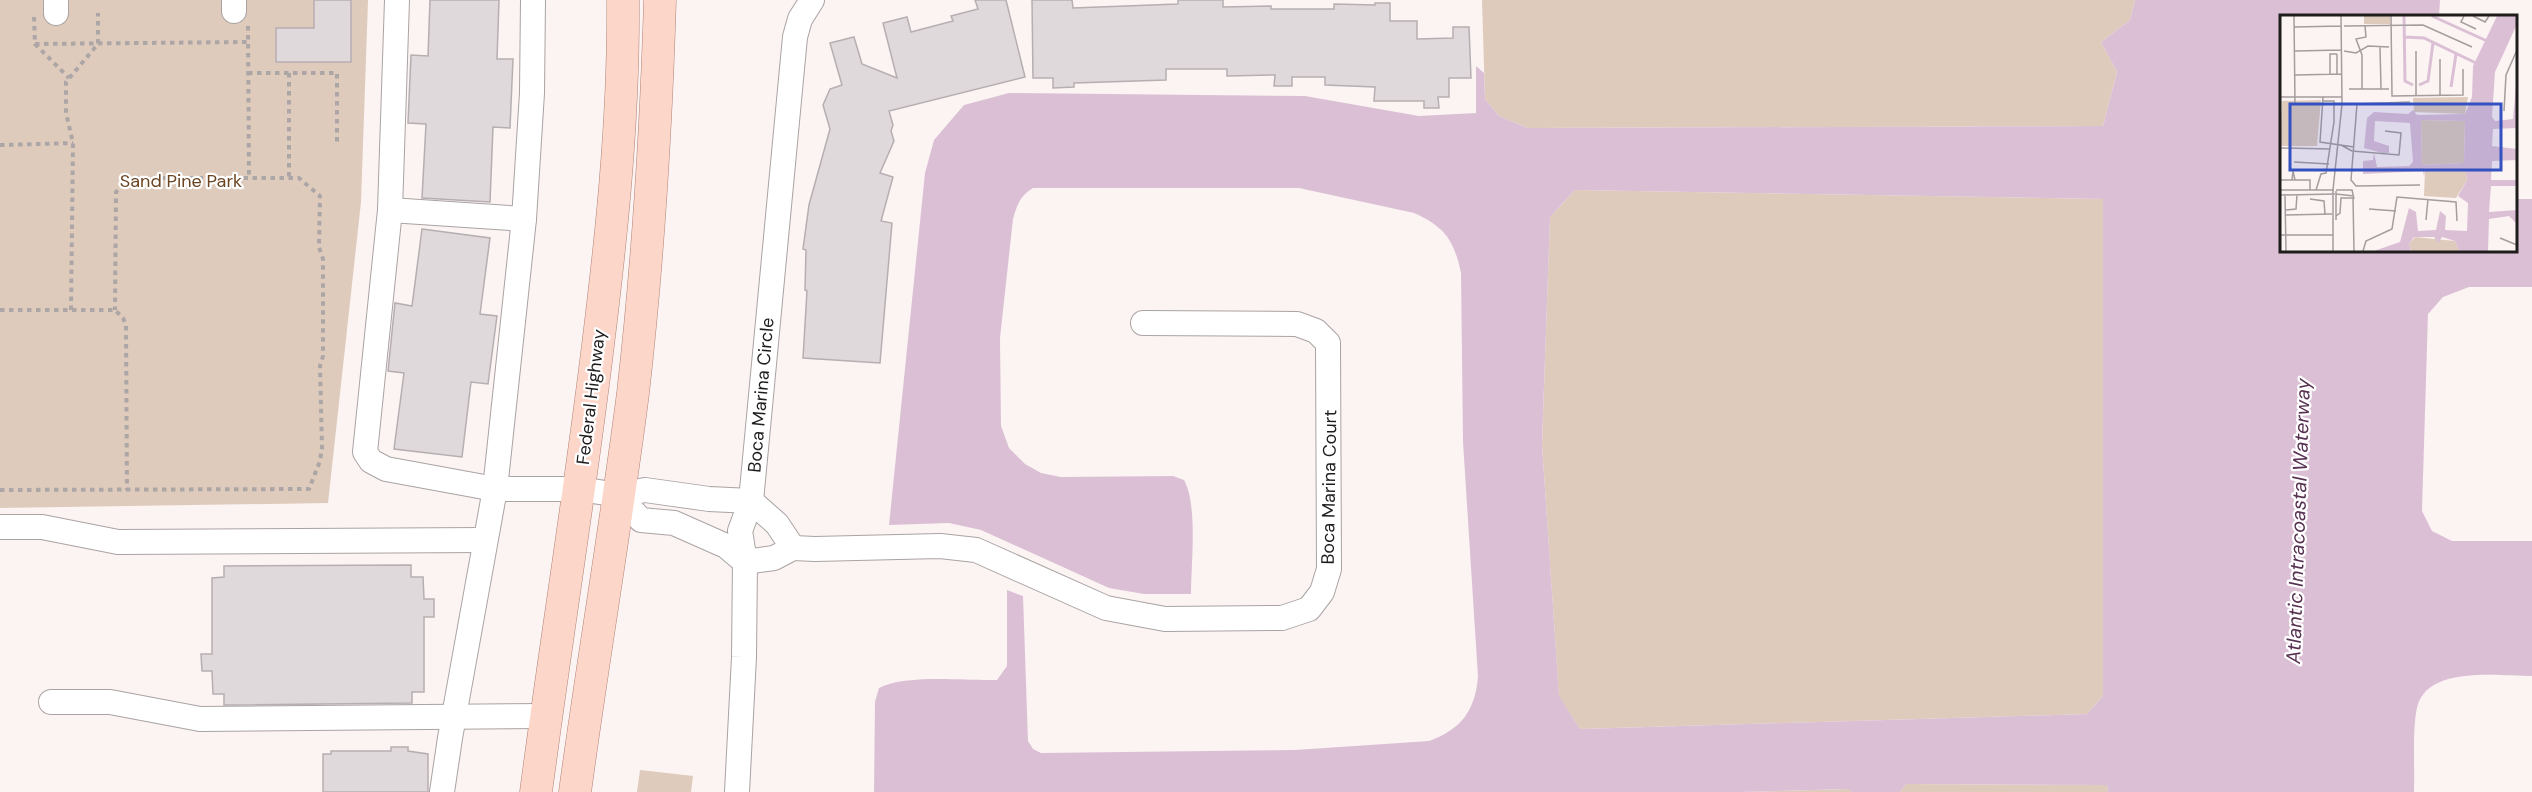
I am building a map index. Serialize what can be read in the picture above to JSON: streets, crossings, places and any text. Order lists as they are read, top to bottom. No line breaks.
{"streets":{"main road":["Federal Highway"],"street":["Boca Marina Circle","Boca Marina Court"]},"crossings":[["Boca Marina Circle","Boca Marina Court"]],"water":["Atlantic Intracoastal Waterway"],"parks":["Sand Pine Park"]}
